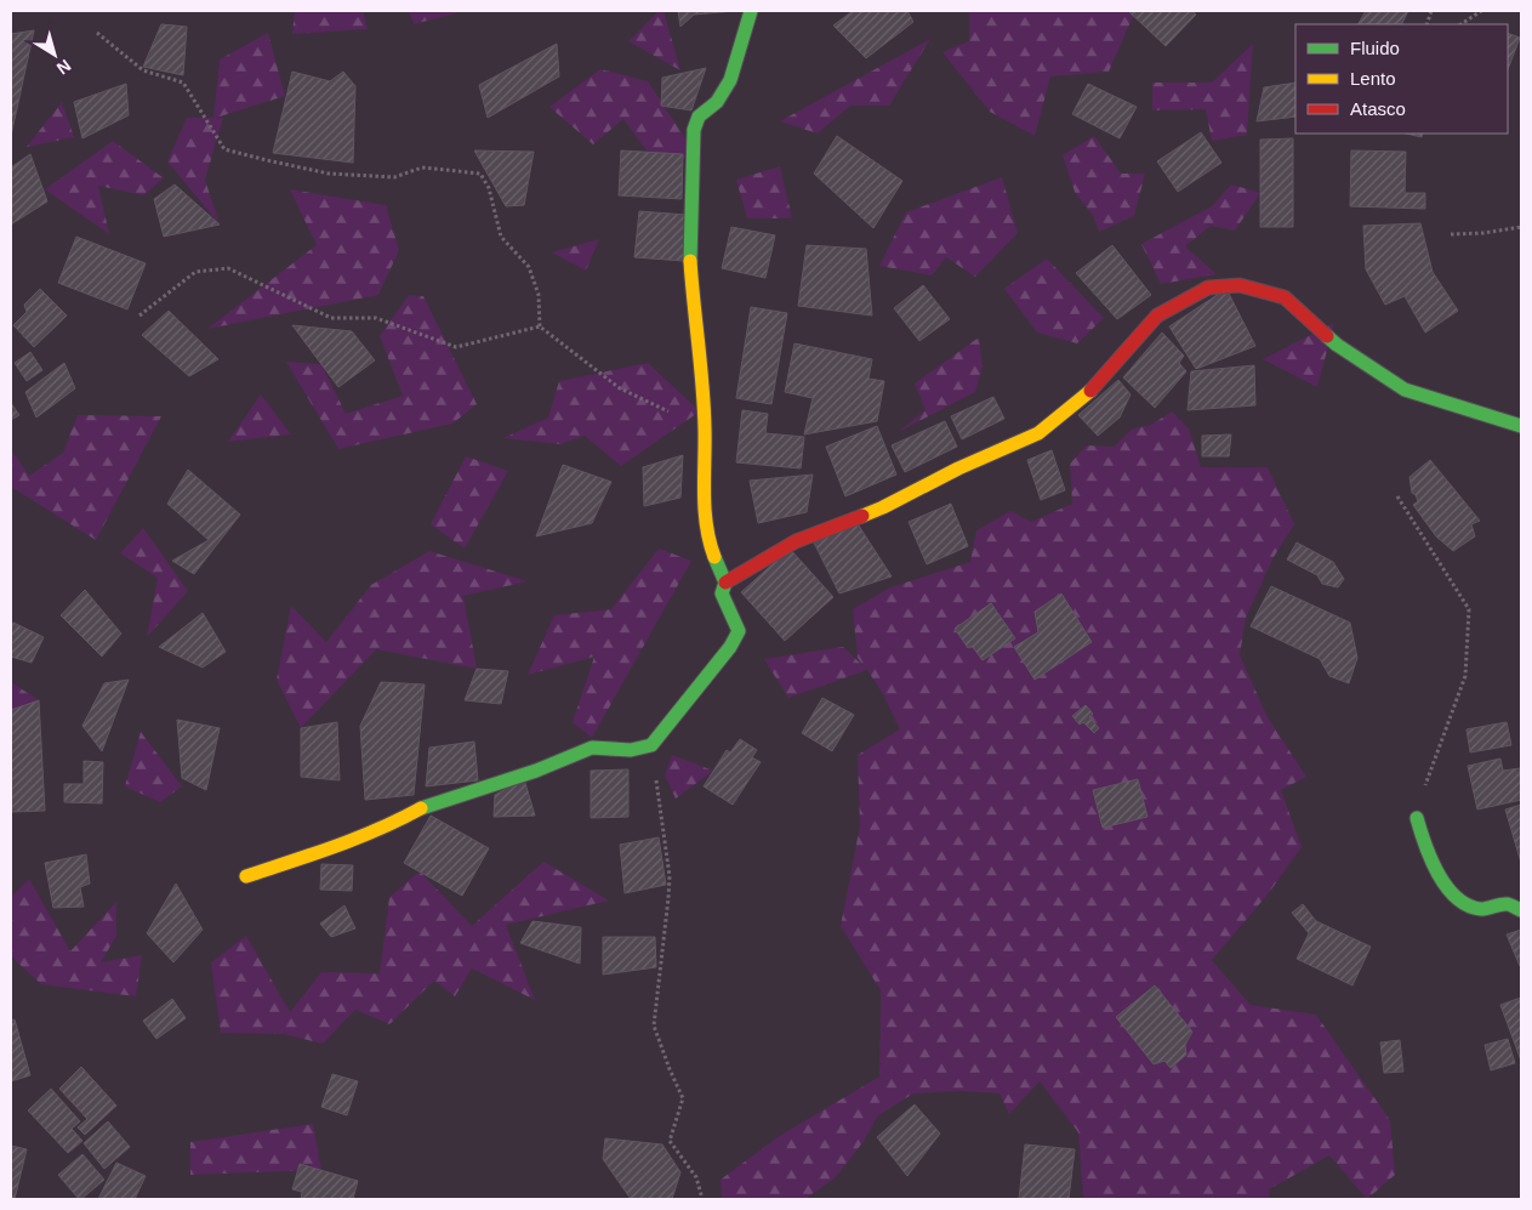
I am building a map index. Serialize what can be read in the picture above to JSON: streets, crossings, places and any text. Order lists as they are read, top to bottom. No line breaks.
{"legend":["Fluido","Lento","Atasco"],"north":"bottom right"}
